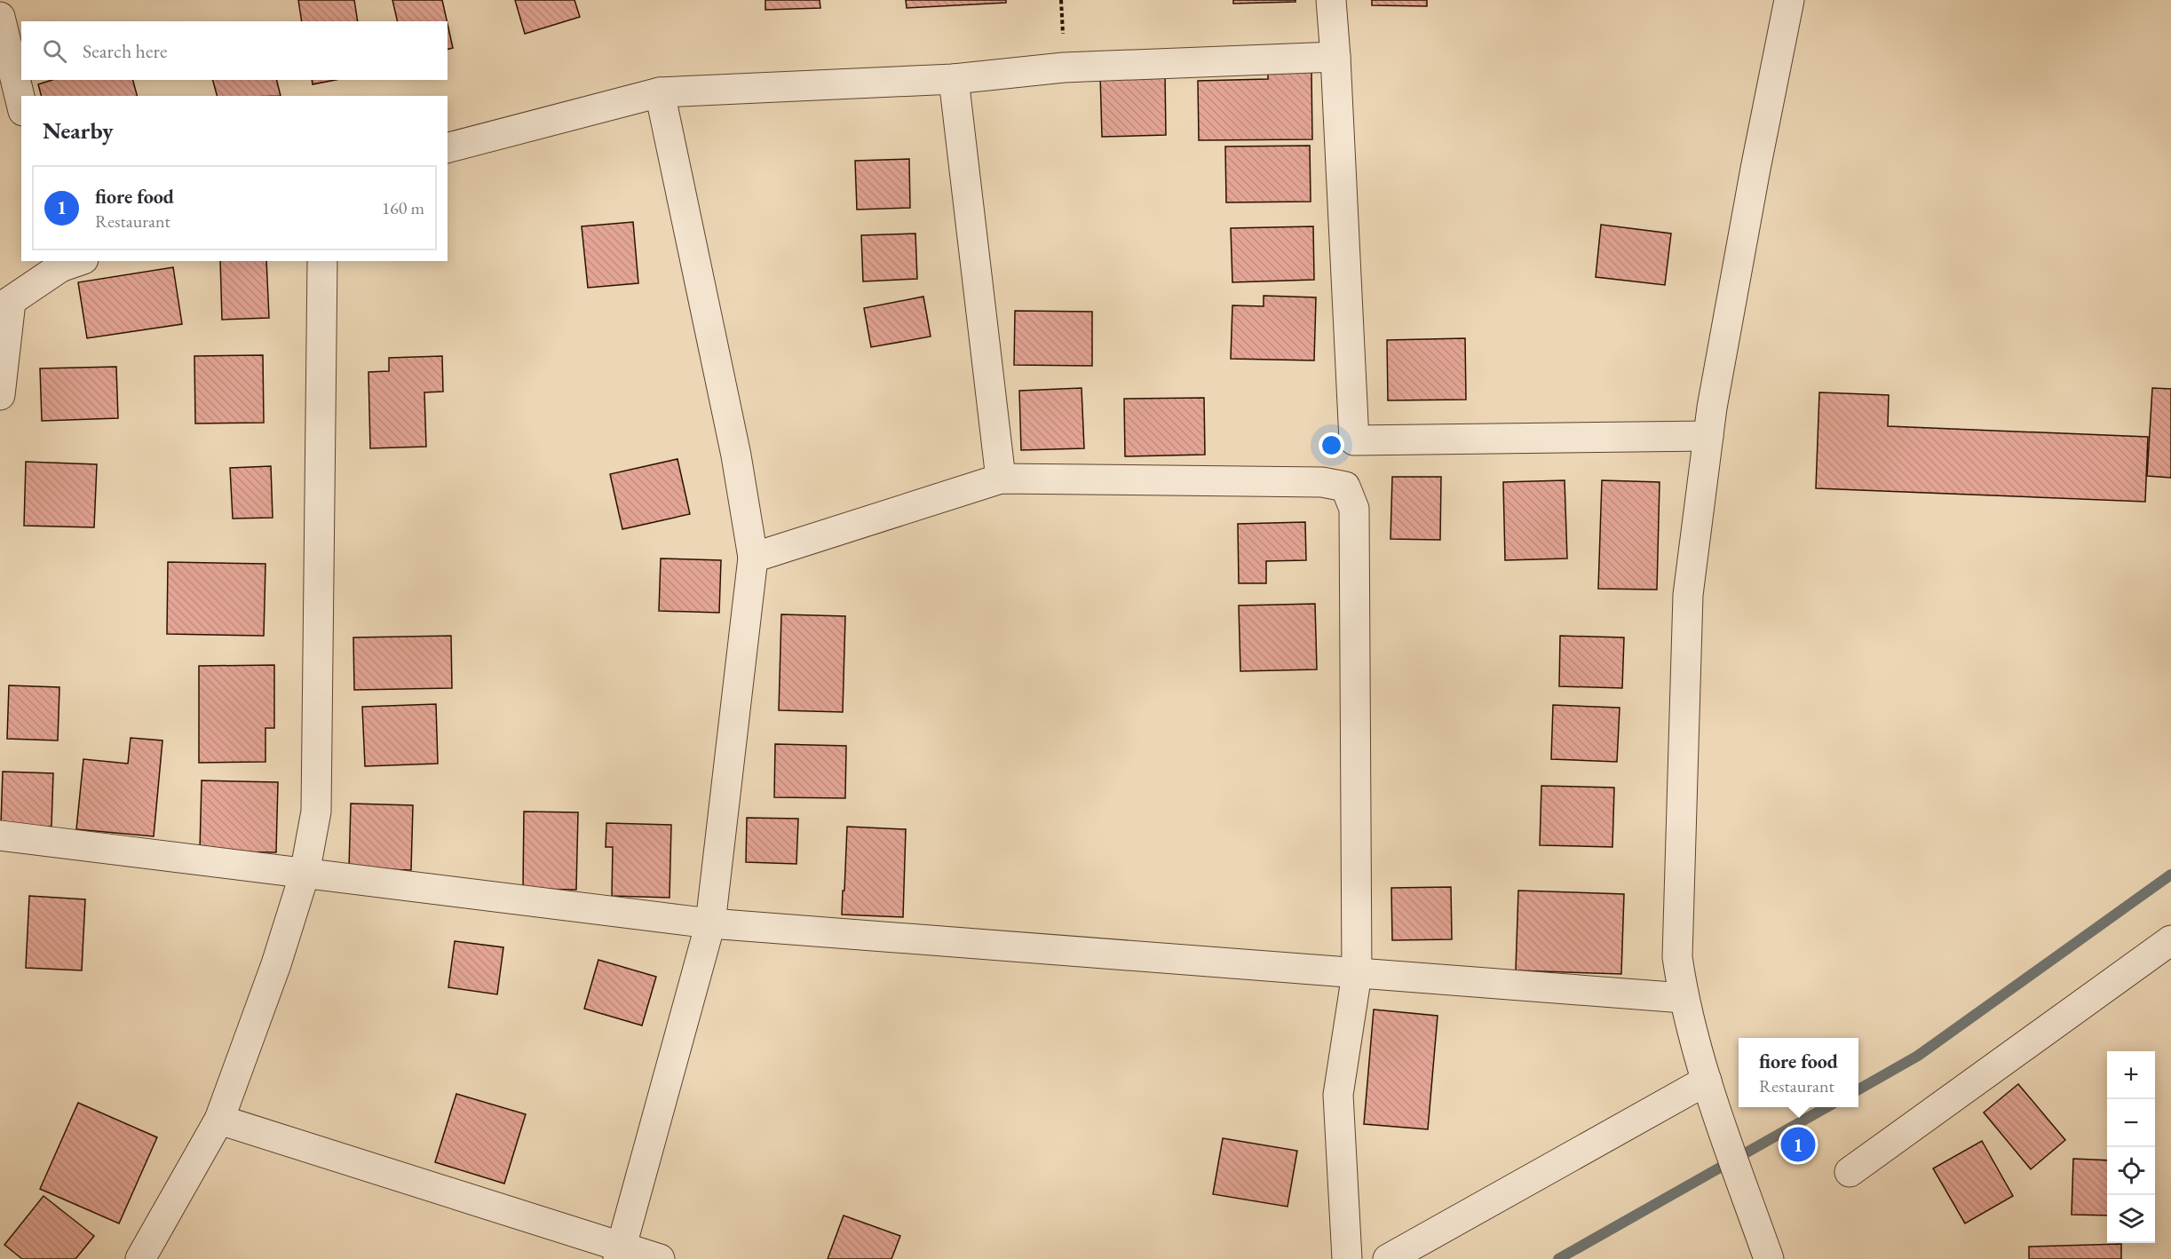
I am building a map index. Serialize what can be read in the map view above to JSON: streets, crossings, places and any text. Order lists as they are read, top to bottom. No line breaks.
{"page":{"search":"Search here","heading":"Nearby","list":[{"mark":"1","name":"fiore food","note":"Restaurant","value":"160 m"}],"popup":["fiore food","Restaurant"],"map_buttons":["+","−"],"pins":"1"}}
